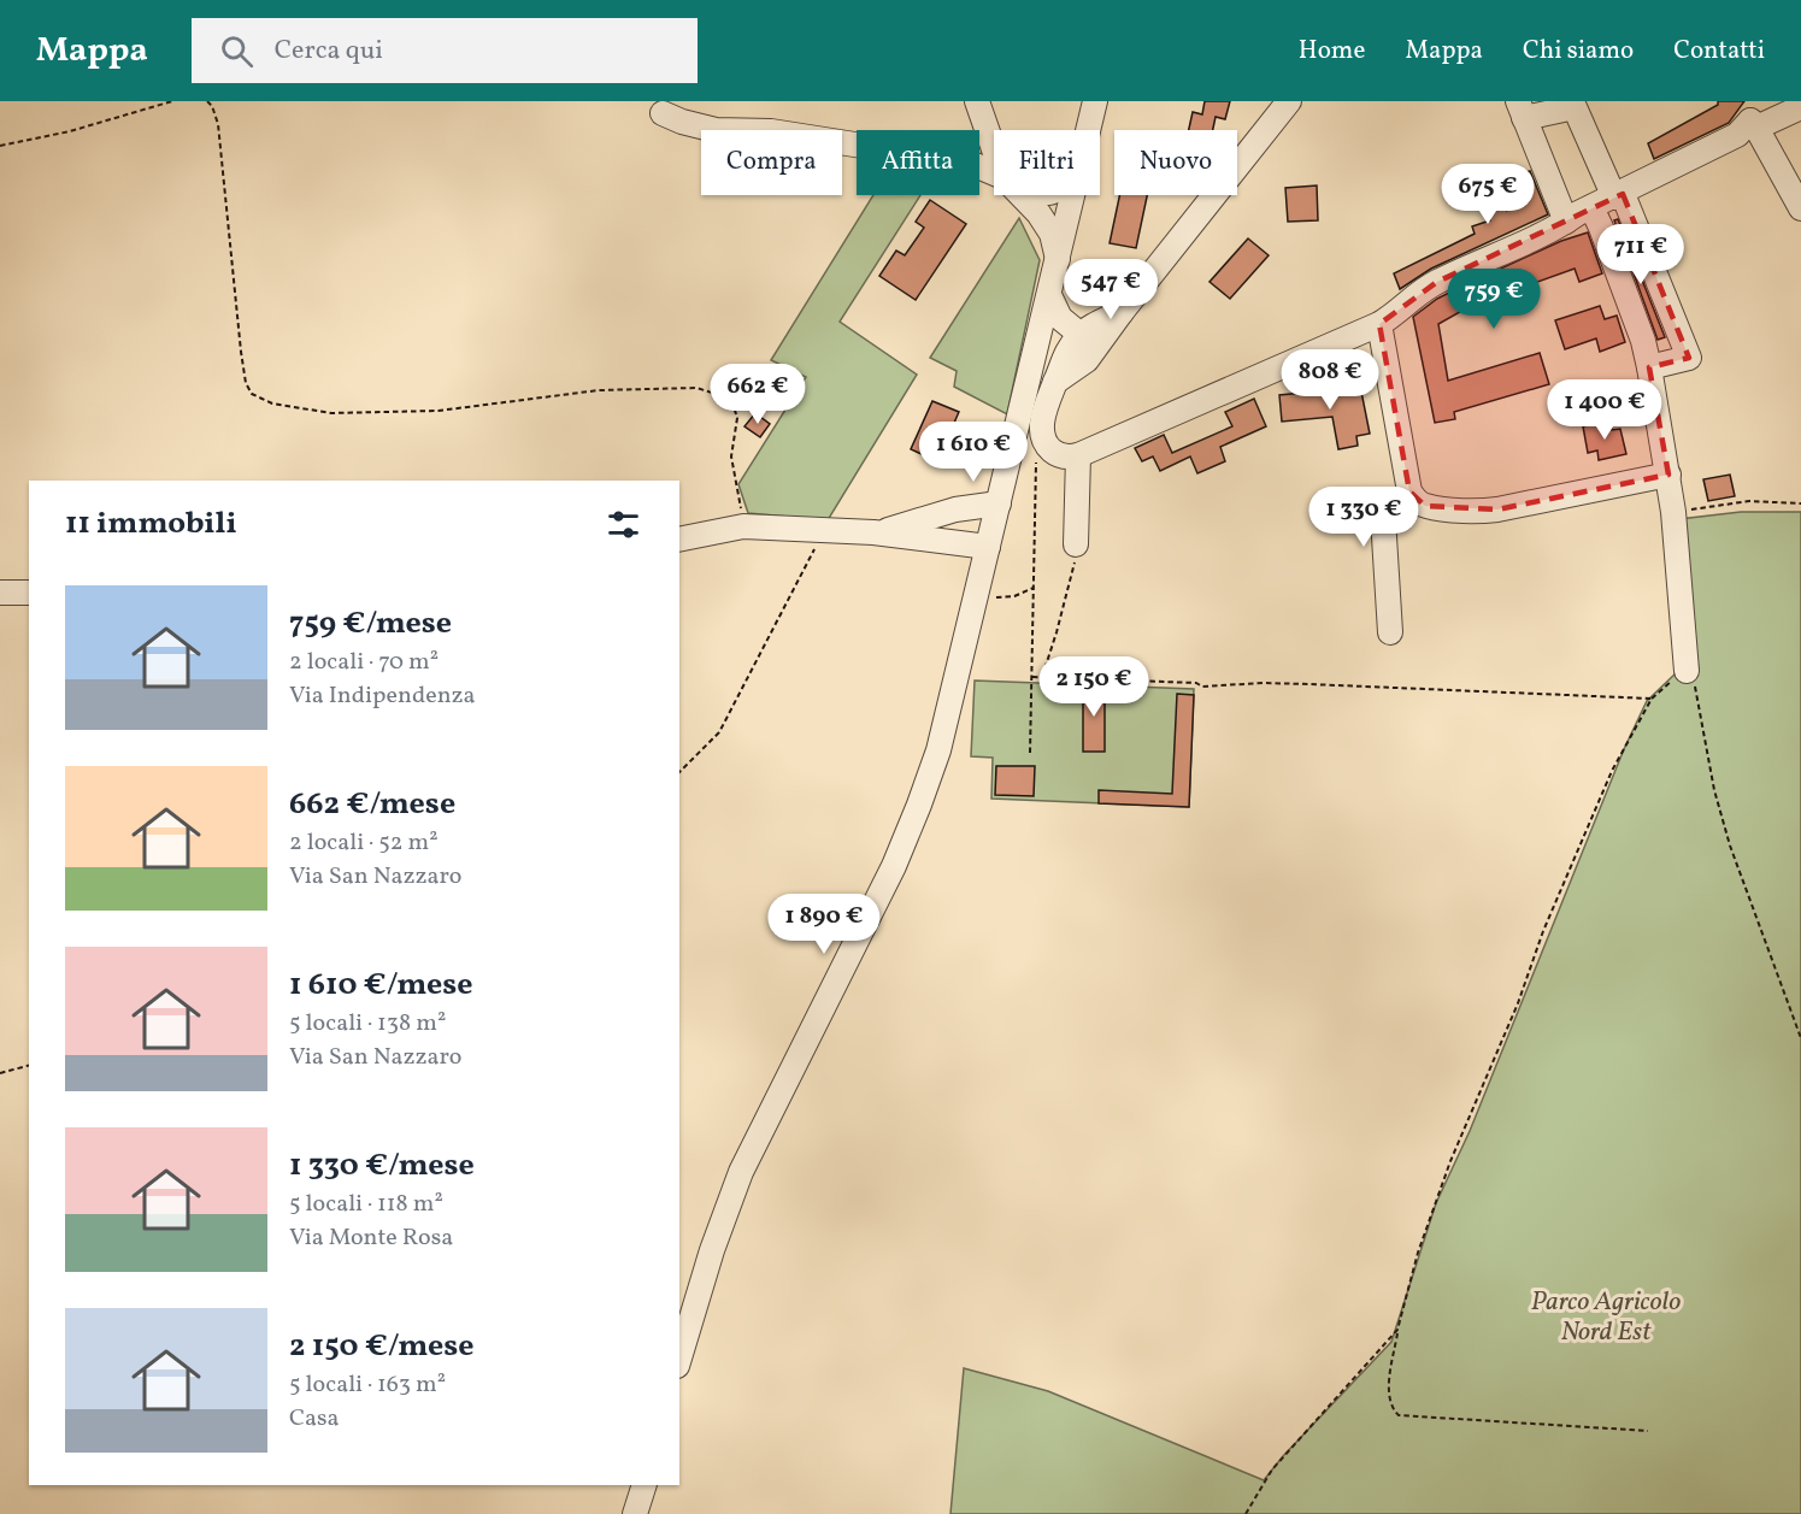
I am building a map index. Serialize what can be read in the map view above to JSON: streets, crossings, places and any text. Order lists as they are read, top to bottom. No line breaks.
{"parks":["Parco Agricolo Nord Est"],"page":{"header":"Mappa","search":"Cerca qui","nav":["Home","Mappa","Chi siamo","Contatti"],"chip":["Compra","Affitta","Filtri","Nuovo"],"price":["675 €","711 €","547 €","759 €","808 €","662 €","1 400 €","1 610 €","1 330 €","2 150 €","1 890 €"],"heading":"11 immobili","list":[{"name":"759 €/mese","note":"2 locali · 70 m² · Via Indipendenza"},{"name":"662 €/mese","note":"2 locali · 52 m² · Via San Nazzaro"},{"name":"1 610 €/mese","note":"5 locali · 138 m² · Via San Nazzaro"},{"name":"1 330 €/mese","note":"5 locali · 118 m² · Via Monte Rosa"},{"name":"2 150 €/mese","note":"5 locali · 163 m² · Casa"}]}}
